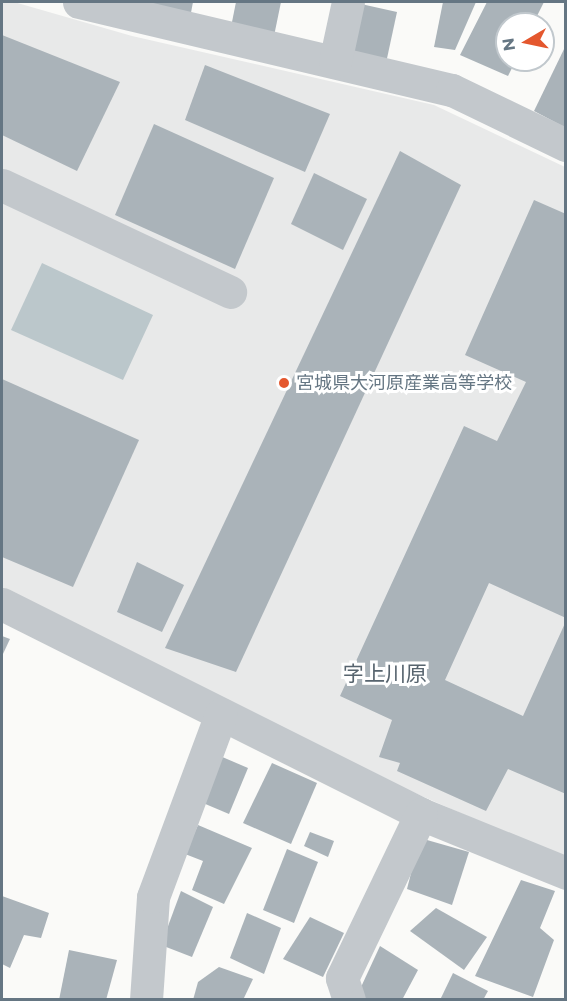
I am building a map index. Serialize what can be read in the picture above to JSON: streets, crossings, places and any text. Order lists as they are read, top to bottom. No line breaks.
{"districts":["字上川原"],"places":["宮城県大河原産業高等学校"],"north":"left"}
